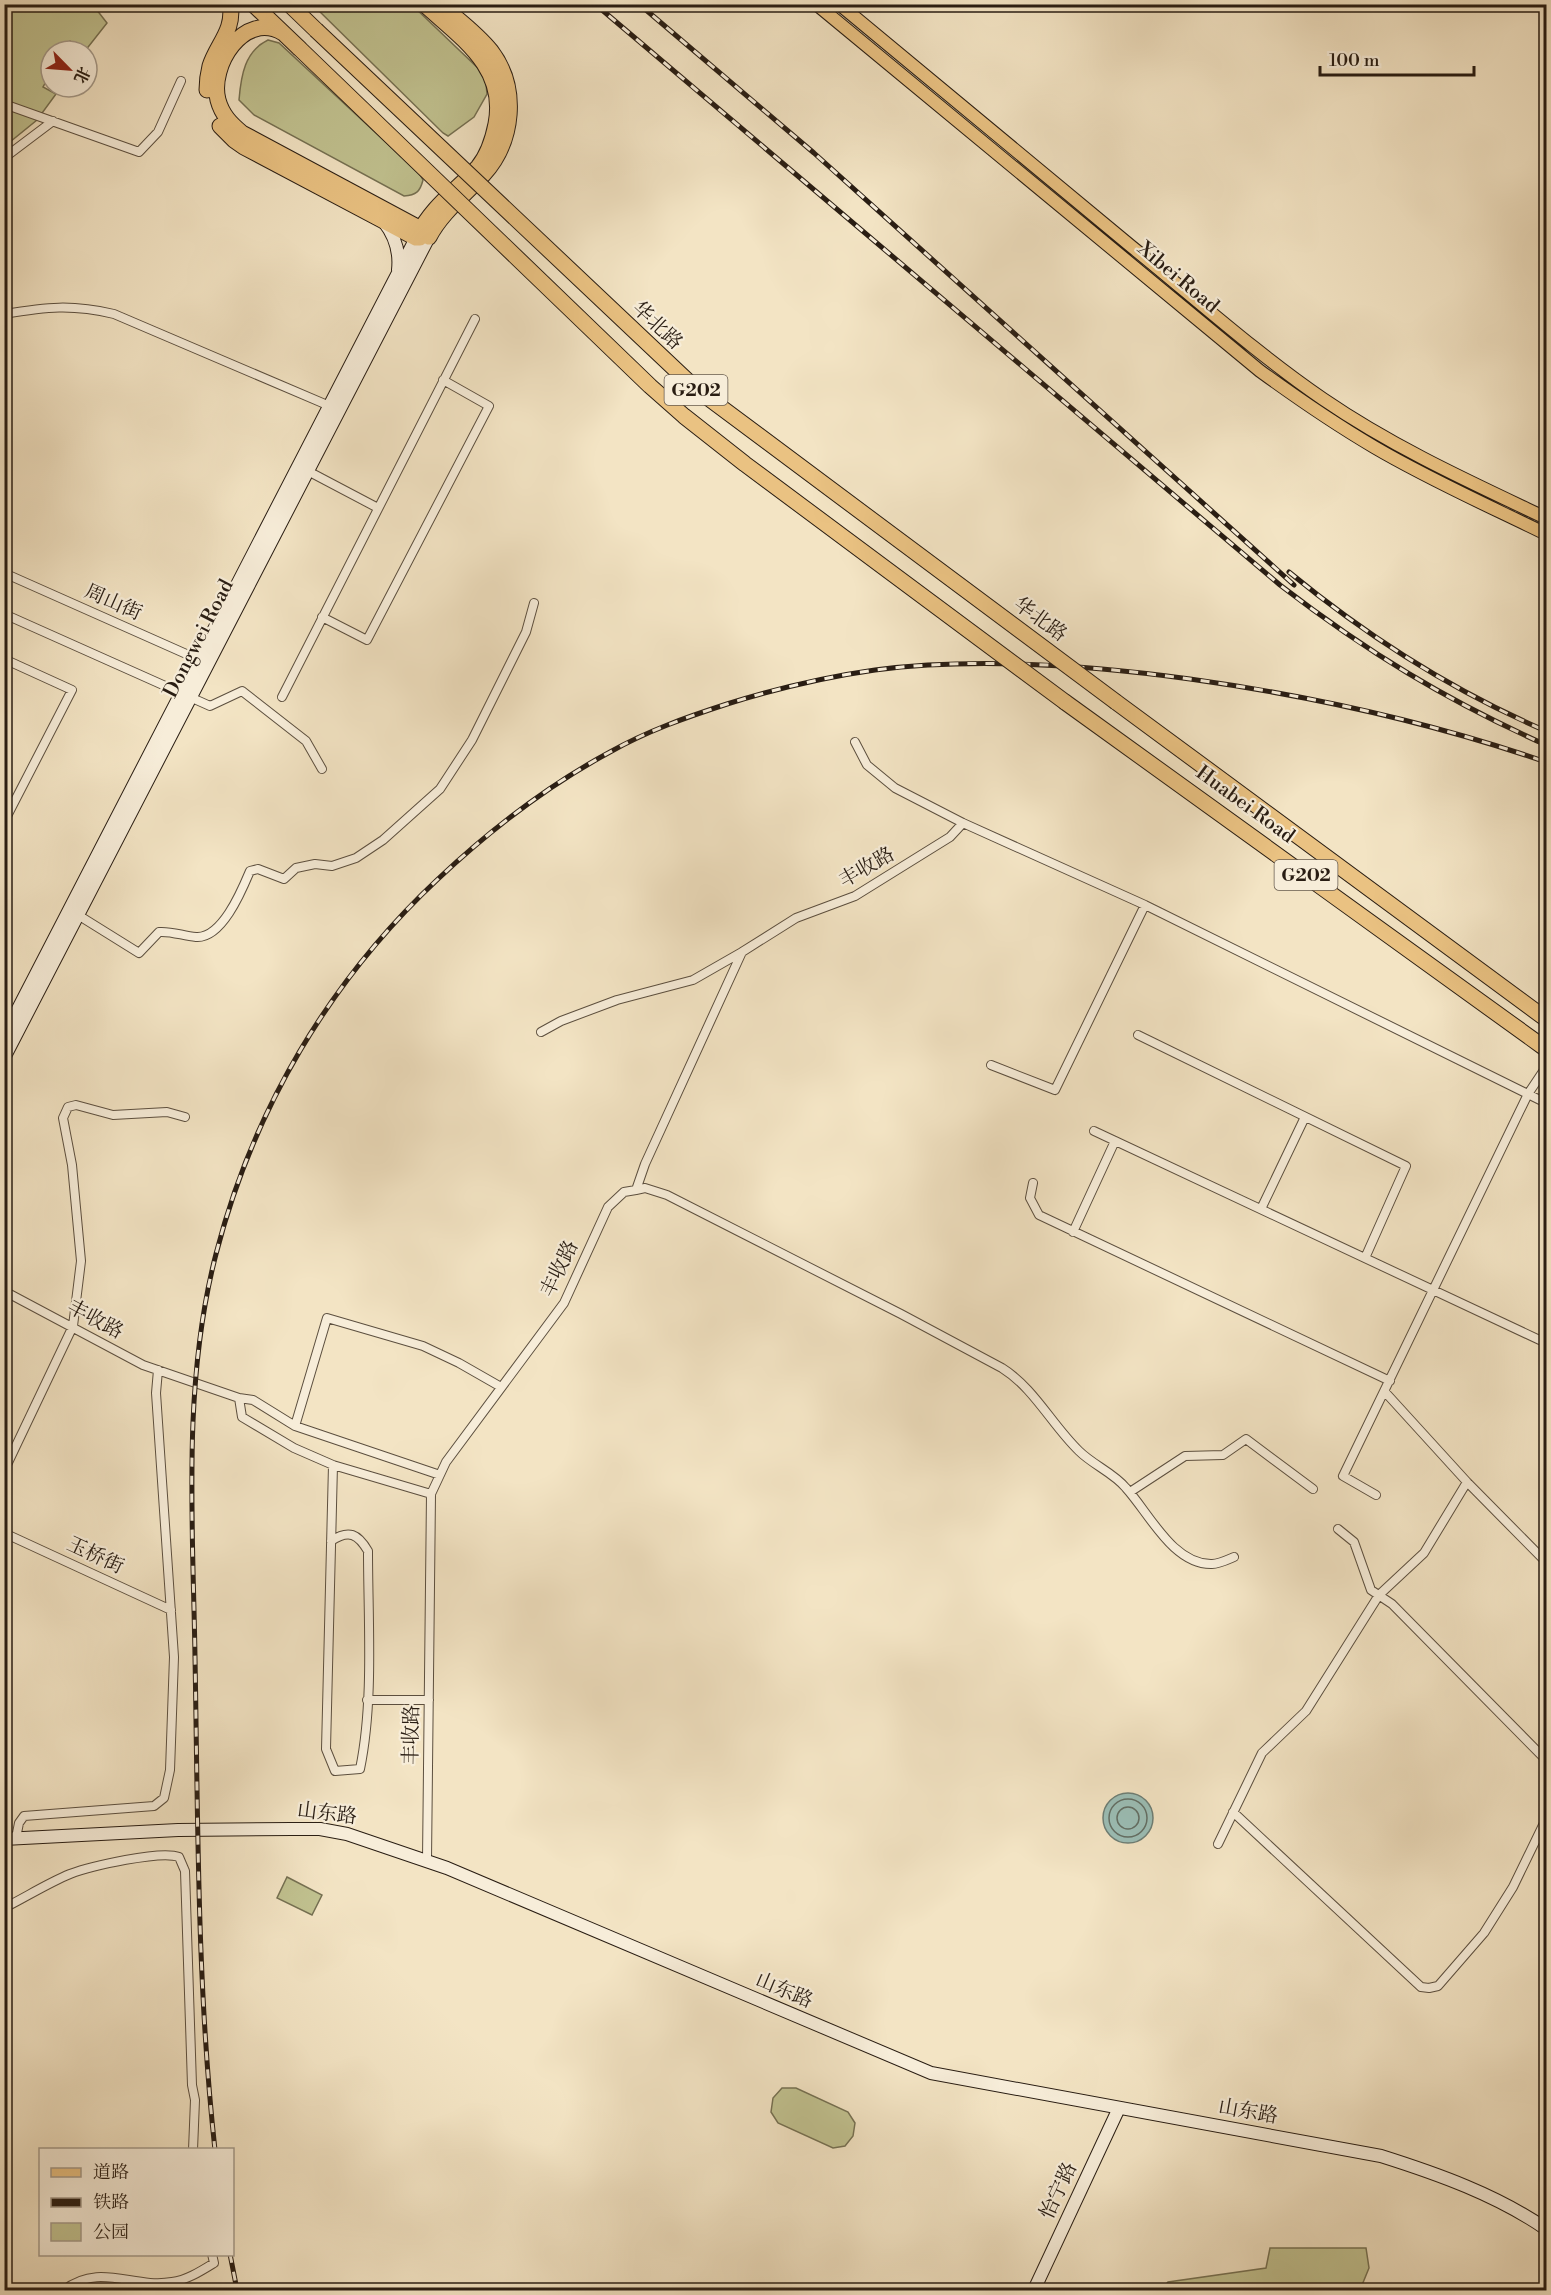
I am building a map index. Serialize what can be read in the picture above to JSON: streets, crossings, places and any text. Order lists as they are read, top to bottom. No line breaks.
{"streets":{"highway":["华北路","G202","Huabei Road"],"main road":["Xibei Road","Dongwei Road","山东路","怡宁路"],"street":["周山街","丰收路","玉桥街"]},"crossings":[["华北路","Huabei Road"],["周山街","Dongwei Road"],["丰收路","山东路"],["山东路","怡宁路"]],"legend":["道路","铁路","公园"],"scale_bar":"100 m","north":"bottom right"}
